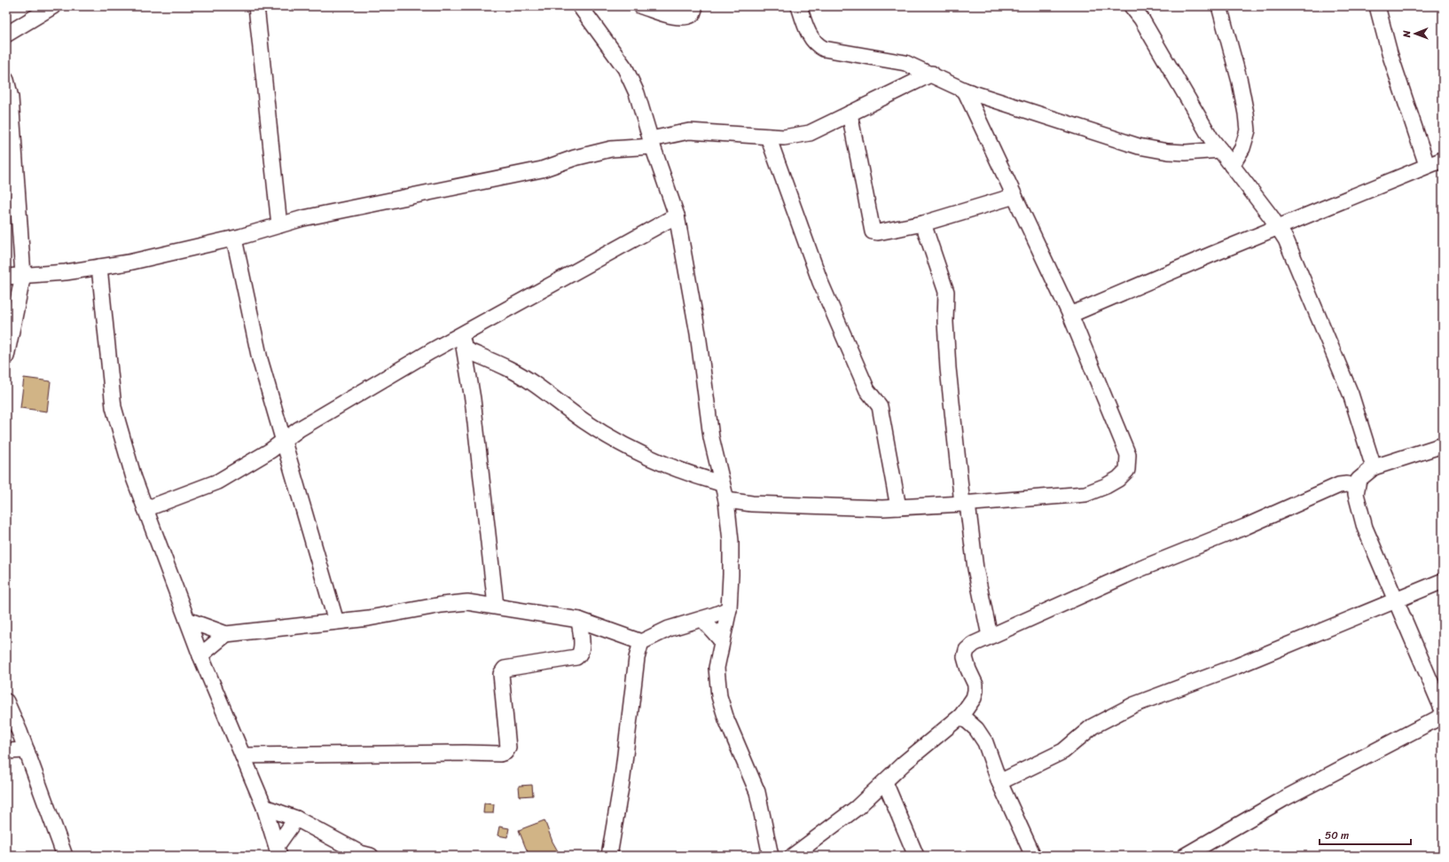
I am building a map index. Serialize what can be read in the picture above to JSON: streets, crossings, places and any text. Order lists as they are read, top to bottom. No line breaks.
{"scale_bar":"50 m","north":"left"}
